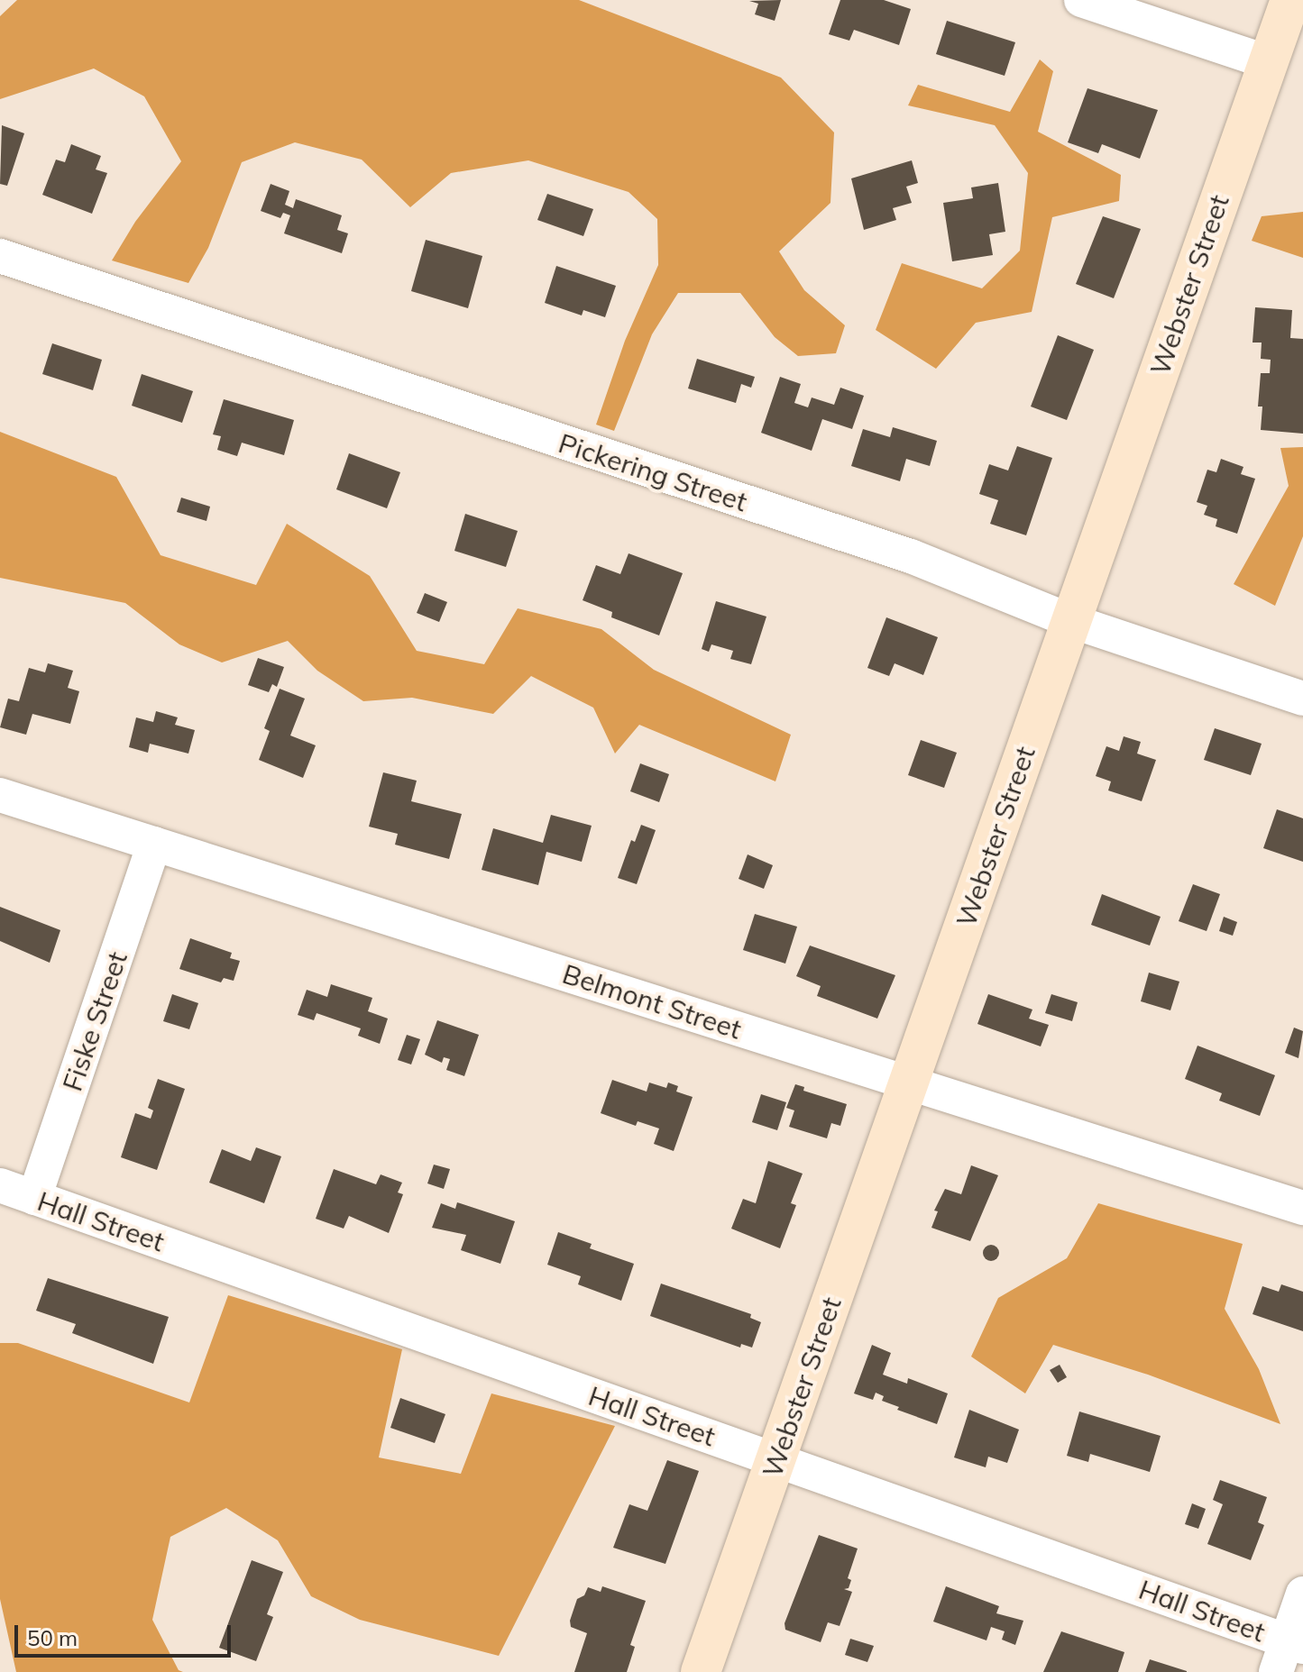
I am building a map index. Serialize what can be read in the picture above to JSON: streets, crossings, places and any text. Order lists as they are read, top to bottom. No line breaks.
{"streets":{"street":["Webster Street","Pickering Street","Belmont Street","Fiske Street","Hall Street"]},"crossings":[["Webster Street","Pickering Street"],["Webster Street","Belmont Street"],["Webster Street","Hall Street"],["Belmont Street","Fiske Street"],["Fiske Street","Hall Street"]],"scale_bar":"50 m"}
